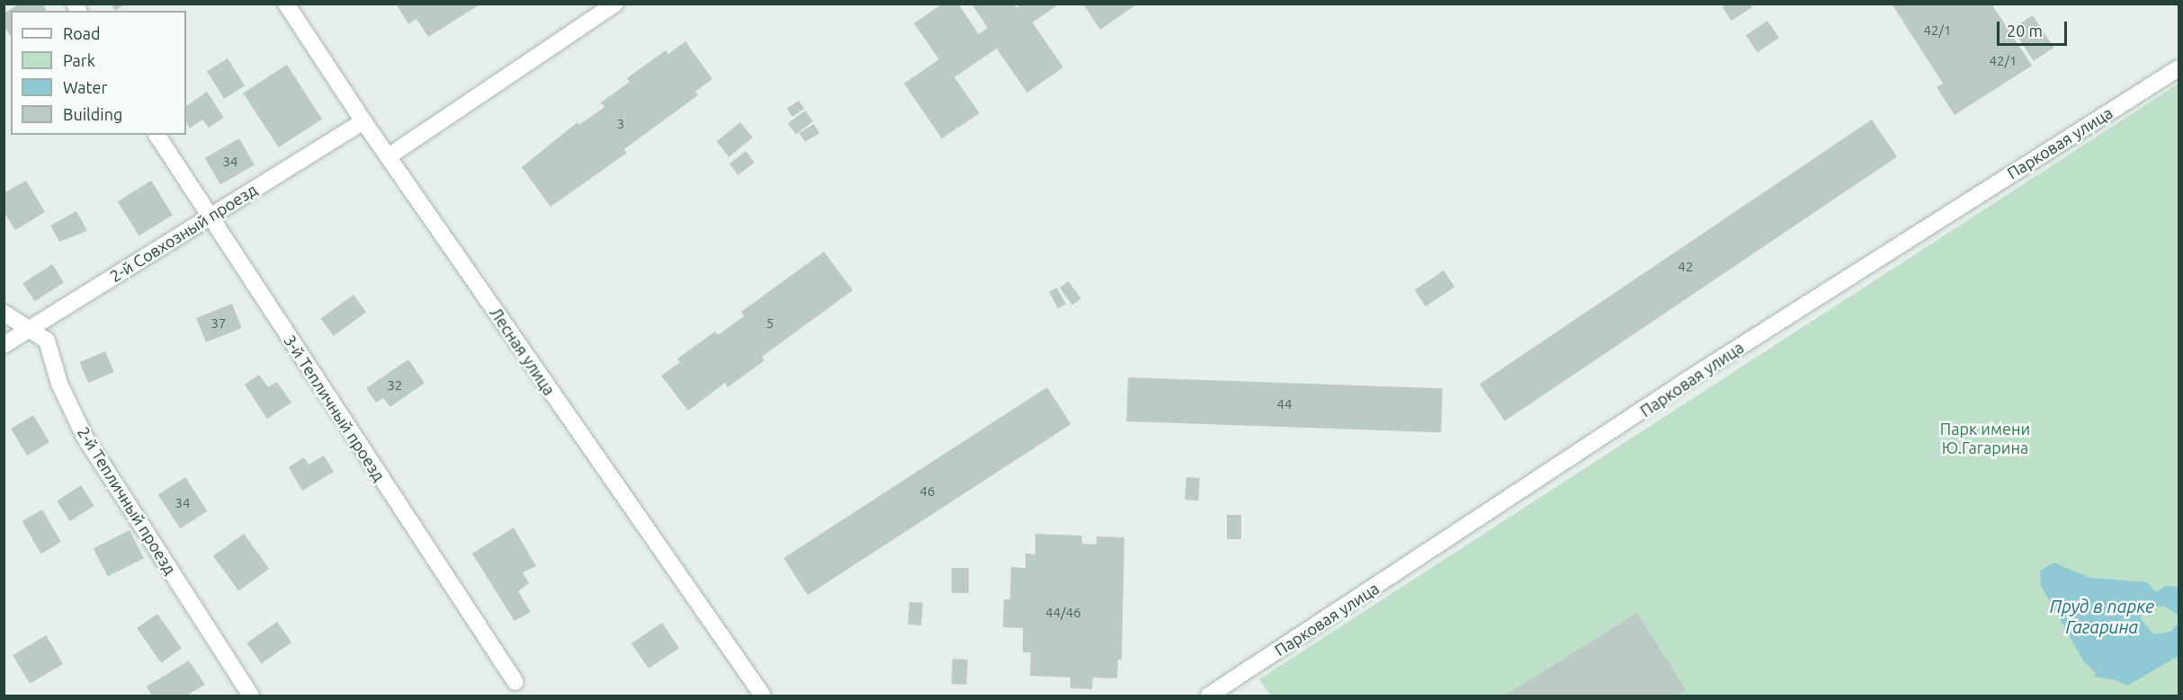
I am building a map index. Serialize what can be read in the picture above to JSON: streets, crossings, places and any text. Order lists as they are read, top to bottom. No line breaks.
{"streets":{"street":["Парковая улица","2-й Совхозный проезд","Лесная улица","3-й Тепличный проезд","2-й Тепличный проезд"]},"crossings":[["2-й Совхозный проезд","Лесная улица"],["2-й Совхозный проезд","3-й Тепличный проезд"],["2-й Совхозный проезд","2-й Тепличный проезд"]],"water":["Пруд в парке Гагарина"],"parks":["Парк имени Ю.Гагарина"],"house_numbers":["42/1","42/1","3","34","42","37","5","32","44","46","34","44/46"],"legend":["Road","Park","Water","Building"],"scale_bar":"20 m"}
